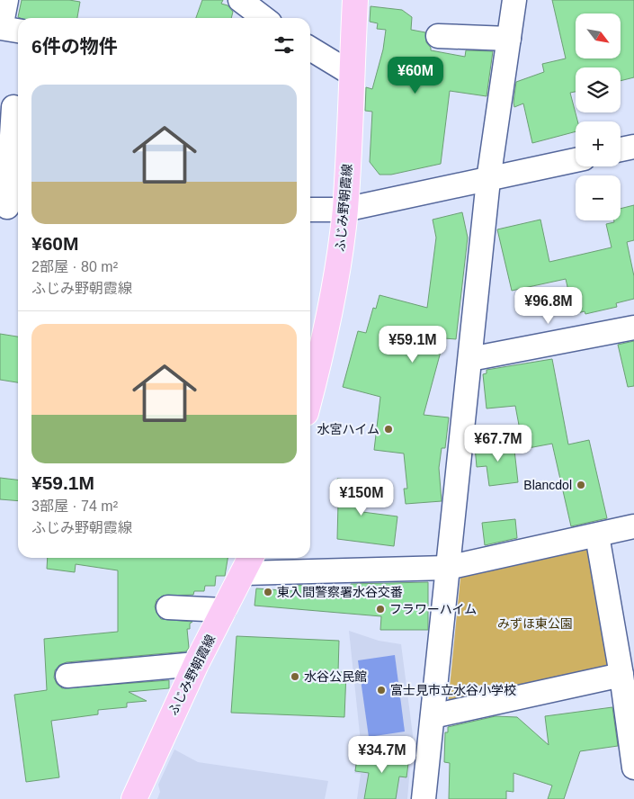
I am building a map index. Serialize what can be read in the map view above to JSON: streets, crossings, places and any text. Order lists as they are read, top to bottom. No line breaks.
{"streets":{"main road":["ふじみ野朝霞線"]},"parks":["みずほ東公園"],"places":["水宮ハイム","Blancdol","東入間警察署水谷交番","フラワーハイム","水谷公民館","富士見市立水谷小学校"],"north":"bottom right","page":{"map_buttons":["+","−"],"heading":"6件の物件","price":["¥60M","¥96.8M","¥59.1M","¥67.7M","¥150M","¥34.7M"],"list":[{"name":"¥60M","note":"2部屋 · 80 m² · ふじみ野朝霞線"},{"name":"¥59.1M","note":"3部屋 · 74 m² · ふじみ野朝霞線"}]}}
